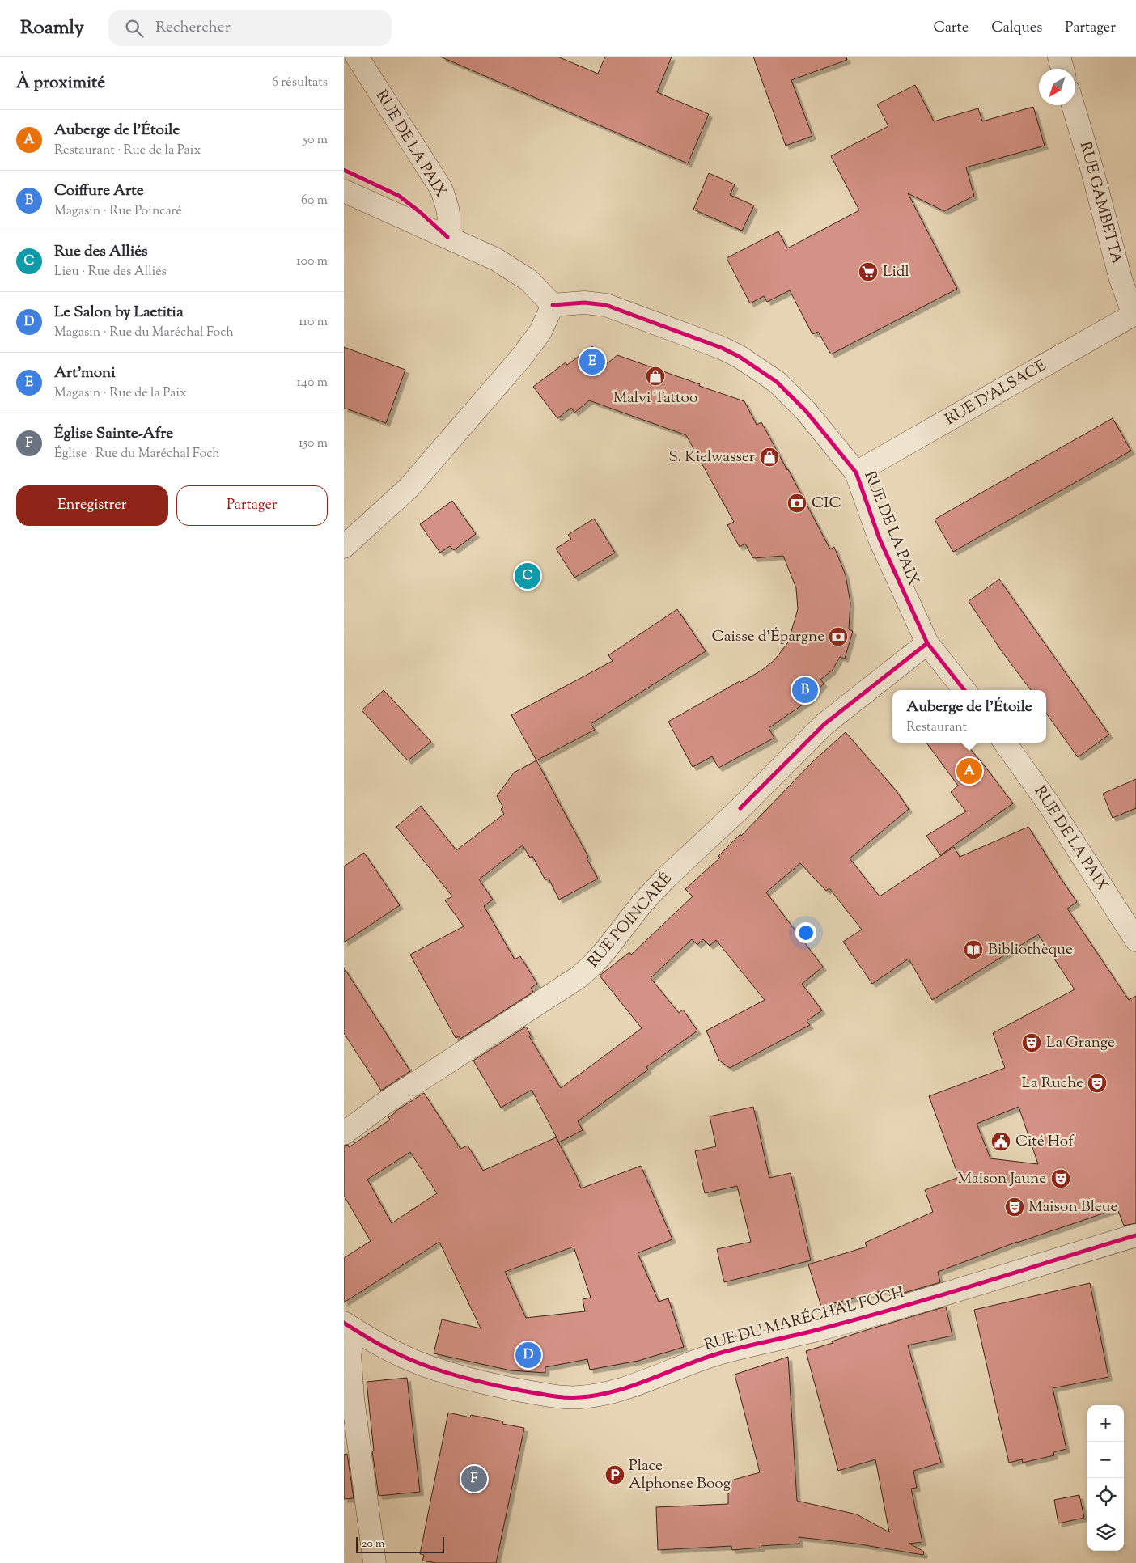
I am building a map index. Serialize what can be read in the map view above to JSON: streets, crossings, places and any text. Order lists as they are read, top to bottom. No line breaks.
{"streets":{"street":["RUE DE LA PAIX","RUE GAMBETTA","RUE D'ALSACE","RUE POINCARÉ","RUE DU MARÉCHAL FOCH"]},"crossings":[["RUE DE LA PAIX","RUE D'ALSACE"],["RUE DE LA PAIX","RUE POINCARÉ"],["RUE GAMBETTA","RUE D'ALSACE"]],"places":{"supermarket":["Lidl"],"shop":["Malvi Tattoo","S. Kielwasser"],"bank":["CIC","Caisse d'Épargne"],"library":["Bibliothèque"],"theatre":["La Grange","La Ruche","Maison Jaune","Maison Bleue"],"public building":["Cité Hof"],"parking":["Place Alphonse Boog"]},"scale_bar":"20 m","north":"bottom left","page":{"header":"Roamly","search":"Rechercher","nav":["Carte","Calques","Partager"],"heading":["À proximité","6 résultats"],"list":[{"mark":"A","name":"Auberge de l'Étoile","note":"Restaurant · Rue de la Paix","value":"50 m"},{"mark":"B","name":"Coiffure Arte","note":"Magasin · Rue Poincaré","value":"60 m"},{"mark":"C","name":"Rue des Alliés","note":"Lieu · Rue des Alliés","value":"100 m"},{"mark":"D","name":"Le Salon by Laetitia","note":"Magasin · Rue du Maréchal Foch","value":"110 m"},{"mark":"E","name":"Art'moni","note":"Magasin · Rue de la Paix","value":"140 m"},{"mark":"F","name":"Église Sainte-Afre","note":"Église · Rue du Maréchal Foch","value":"150 m"}],"pins":["E","C","B","A","D","F"],"buttons":["Enregistrer","Partager"],"popup":["Auberge de l'Étoile","Restaurant"],"map_buttons":["+","−"],"scale":"20 m"}}
